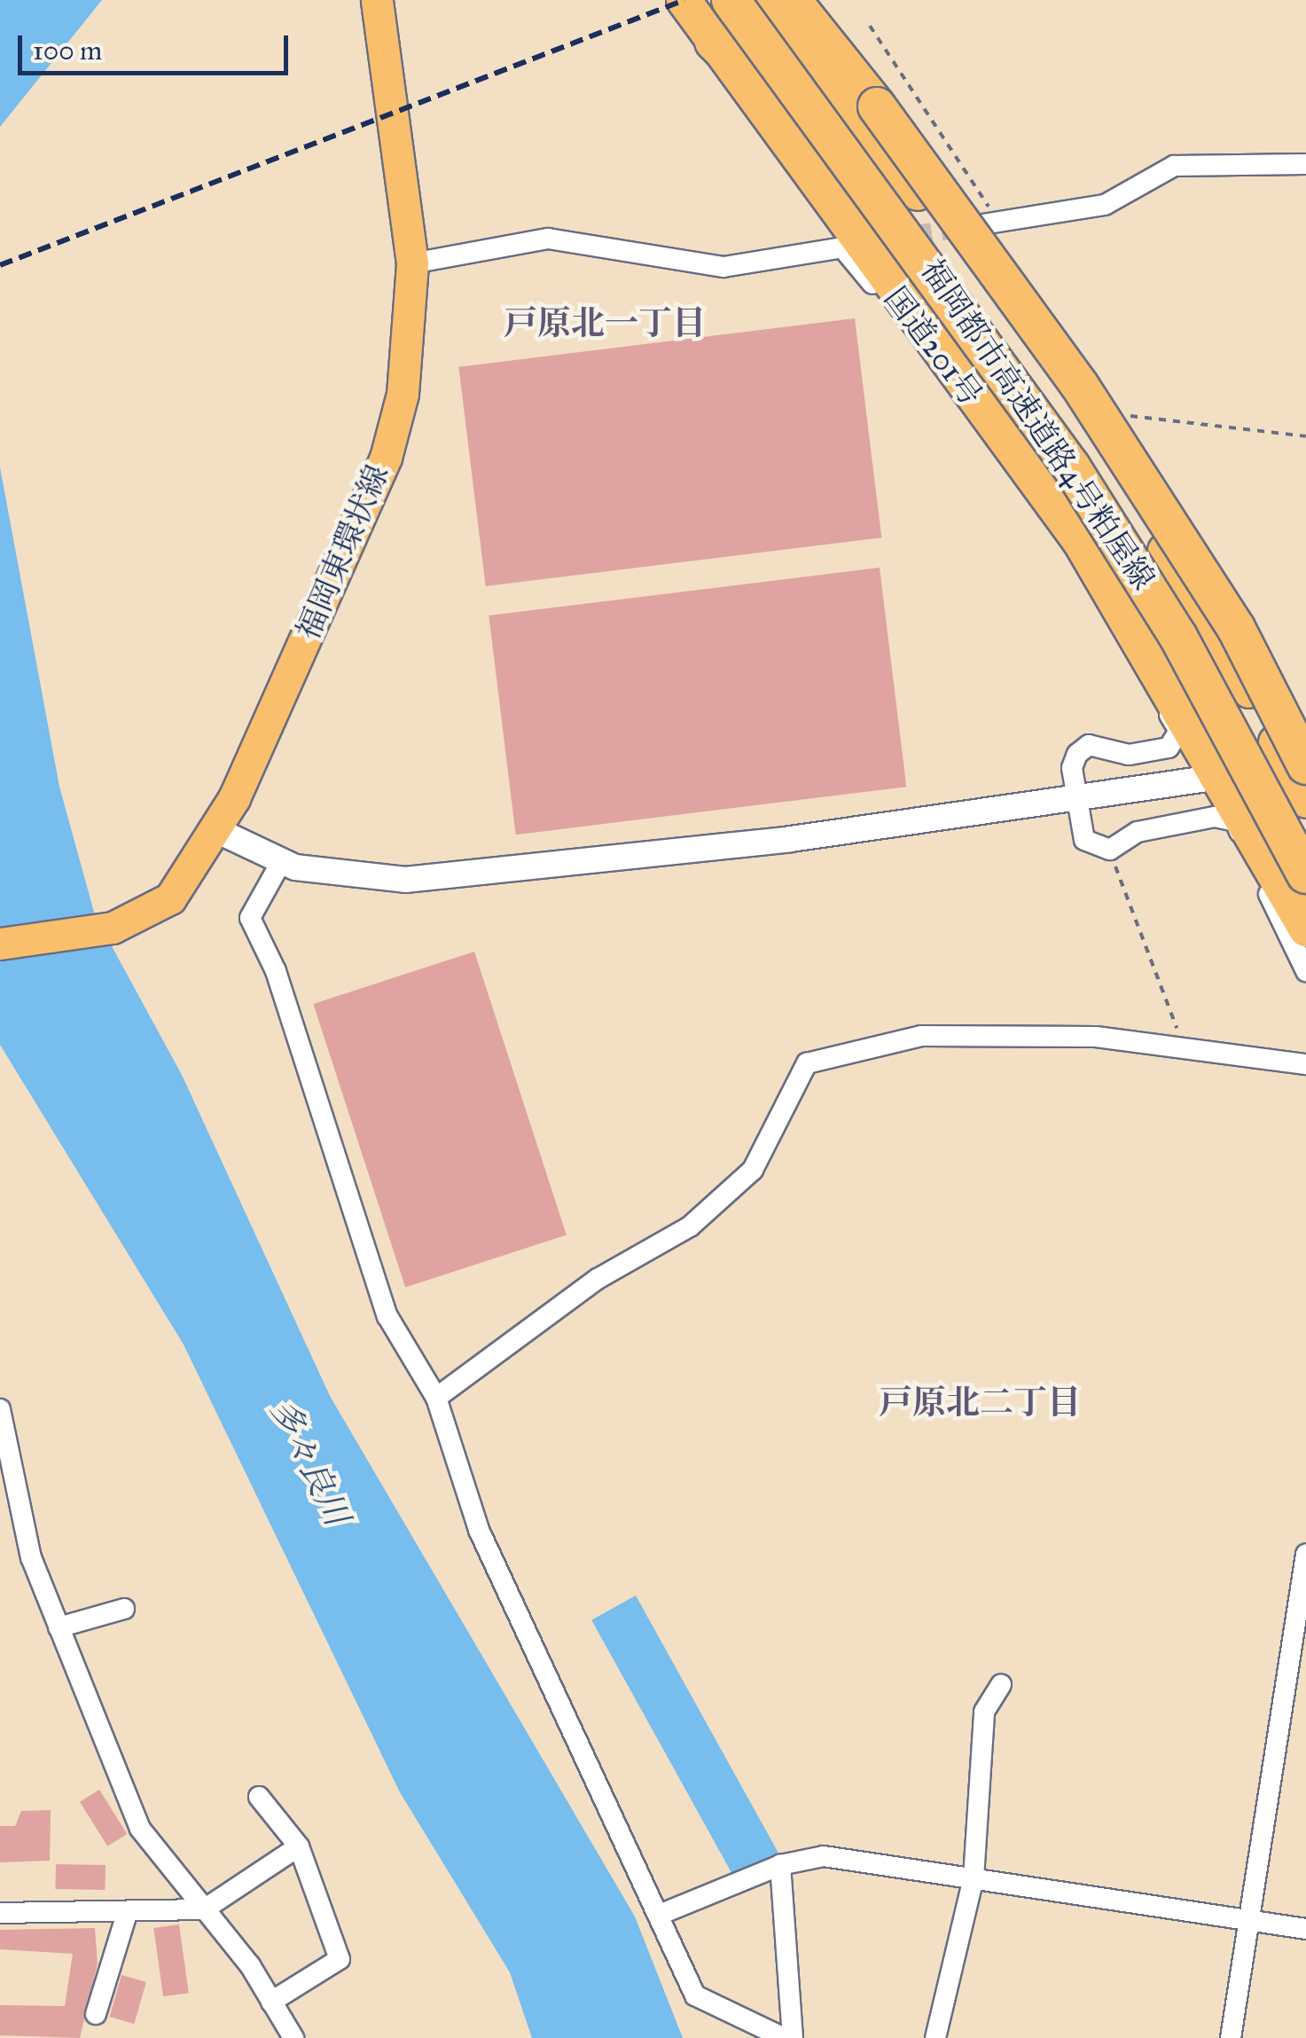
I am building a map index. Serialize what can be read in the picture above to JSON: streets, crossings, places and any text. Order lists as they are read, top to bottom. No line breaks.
{"streets":{"highway":["国道201号","福岡都市高速道路4号粕屋線"],"main road":["福岡東環状線"]},"districts":["戸原北一丁目","戸原北二丁目"],"water":["多々良川"],"scale_bar":"100 m"}
